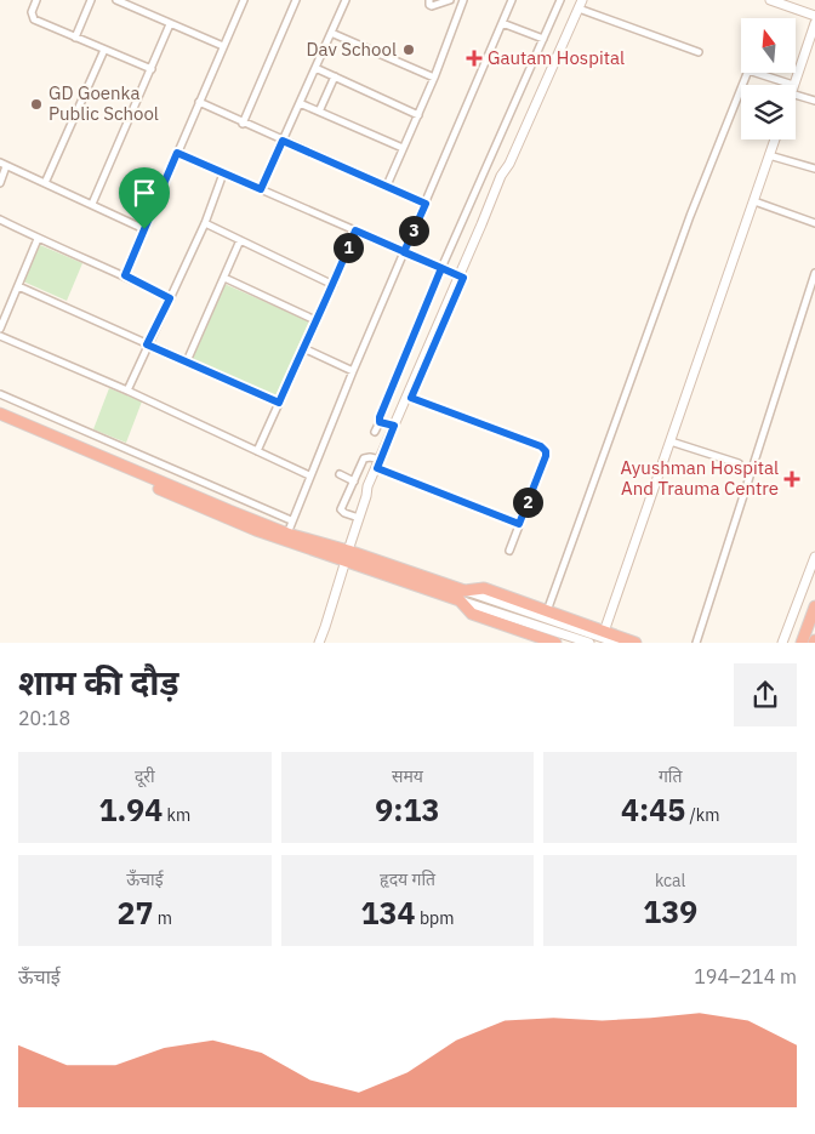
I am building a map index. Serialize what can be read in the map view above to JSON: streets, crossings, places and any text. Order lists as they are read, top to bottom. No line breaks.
{"places":{"other":["Dav School","GD Goenka Public School"],"health":["Gautam Hospital","Ayushman Hospital And Trauma Centre"]},"north":"top","page":{"pins":["3","1","2"],"heading":["शाम की दौड़","20:18"],"stats":[["दूरी","1.94 km"],["समय","9:13"],["गति","4:45 /km"],["ऊँचाई","27 m"],["हृदय गति","134 bpm"],["kcal","139"]],"chart":["ऊँचाई","194–214 m"]}}
